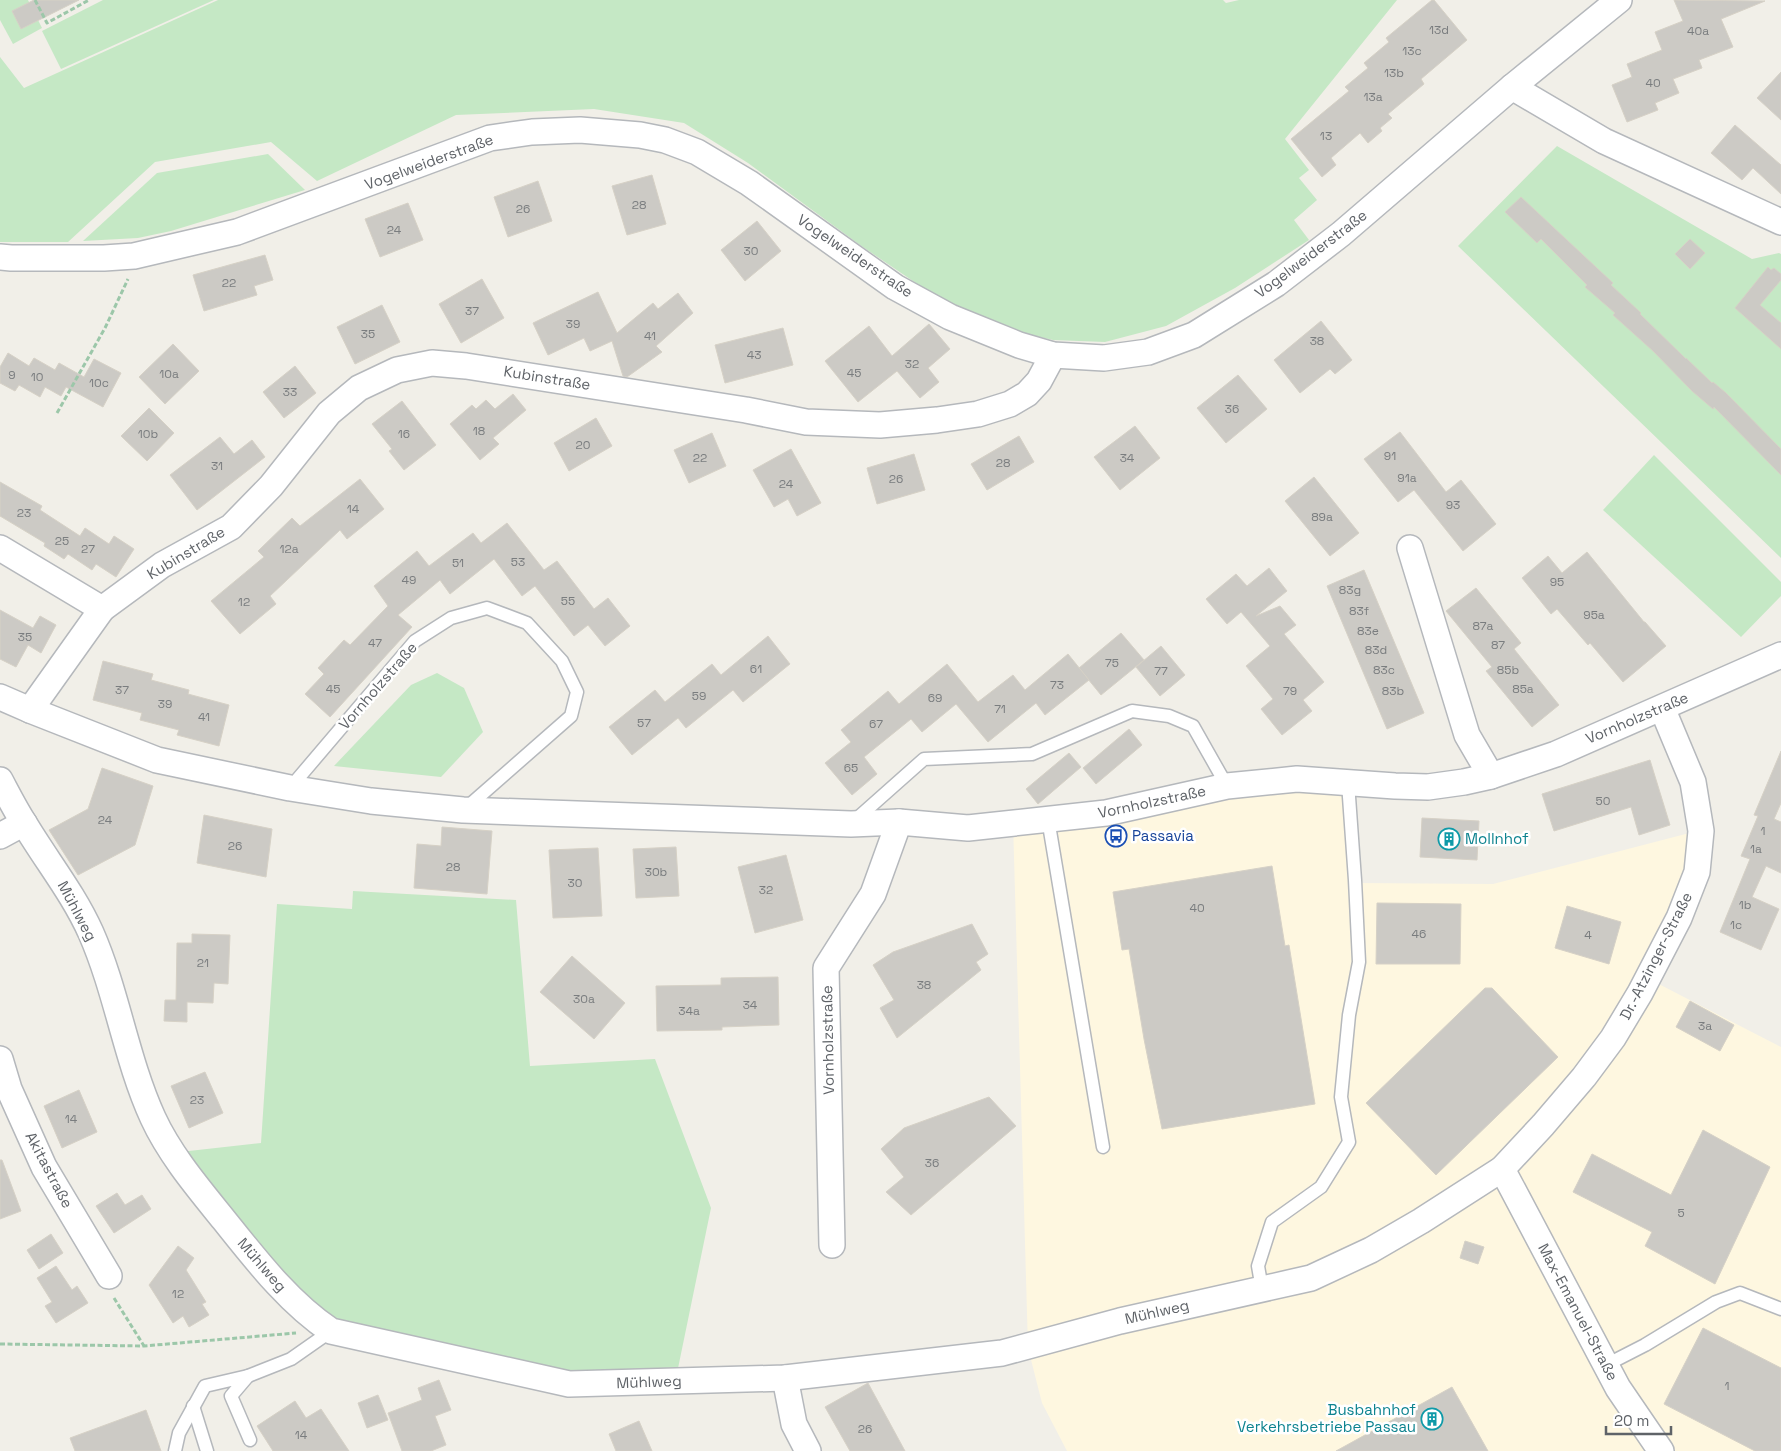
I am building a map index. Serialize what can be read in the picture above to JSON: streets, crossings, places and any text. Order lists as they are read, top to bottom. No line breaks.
{"streets":{"street":["Vogelweiderstraße","Kubinstraße","Vornholzstraße","Mühlweg","Dr.-Atzinger-Straße","Akitastraße","Max-Emanuel-Straße"]},"crossings":[["Vogelweiderstraße","Kubinstraße"],["Kubinstraße","Vornholzstraße"],["Vornholzstraße","Dr.-Atzinger-Straße"],["Mühlweg","Dr.-Atzinger-Straße"],["Mühlweg","Max-Emanuel-Straße"],["Dr.-Atzinger-Straße","Max-Emanuel-Straße"]],"places":{"bus stop":["Passavia"],"building":["Mollnhof","Busbahnhof Verkehrsbetriebe Passau"]},"house_numbers":["13d","40a","13c","13b","40","13a","13","28","26","24","30","22","37","39","35","41","38","43","32","45","10a","9","10","10c","33","36","18","10b","16","20","91","22","34","28","31","91a","26","24","93","14","23","89a","25","27","12a","53","51","49","95","83g","55","12","83f","95a","87a","83e","35","47","87","83d","75","61","83c","85b","77","73","45","85a","37","79","83b","59","69","39","71","41","57","67","65","50","24","1","26","1a","28","30b","30","32","1b","40","1c","46","4","21","38","30a","34","34a","3a","23","14","36","5","12","1","26","14"],"scale_bar":"20 m"}
